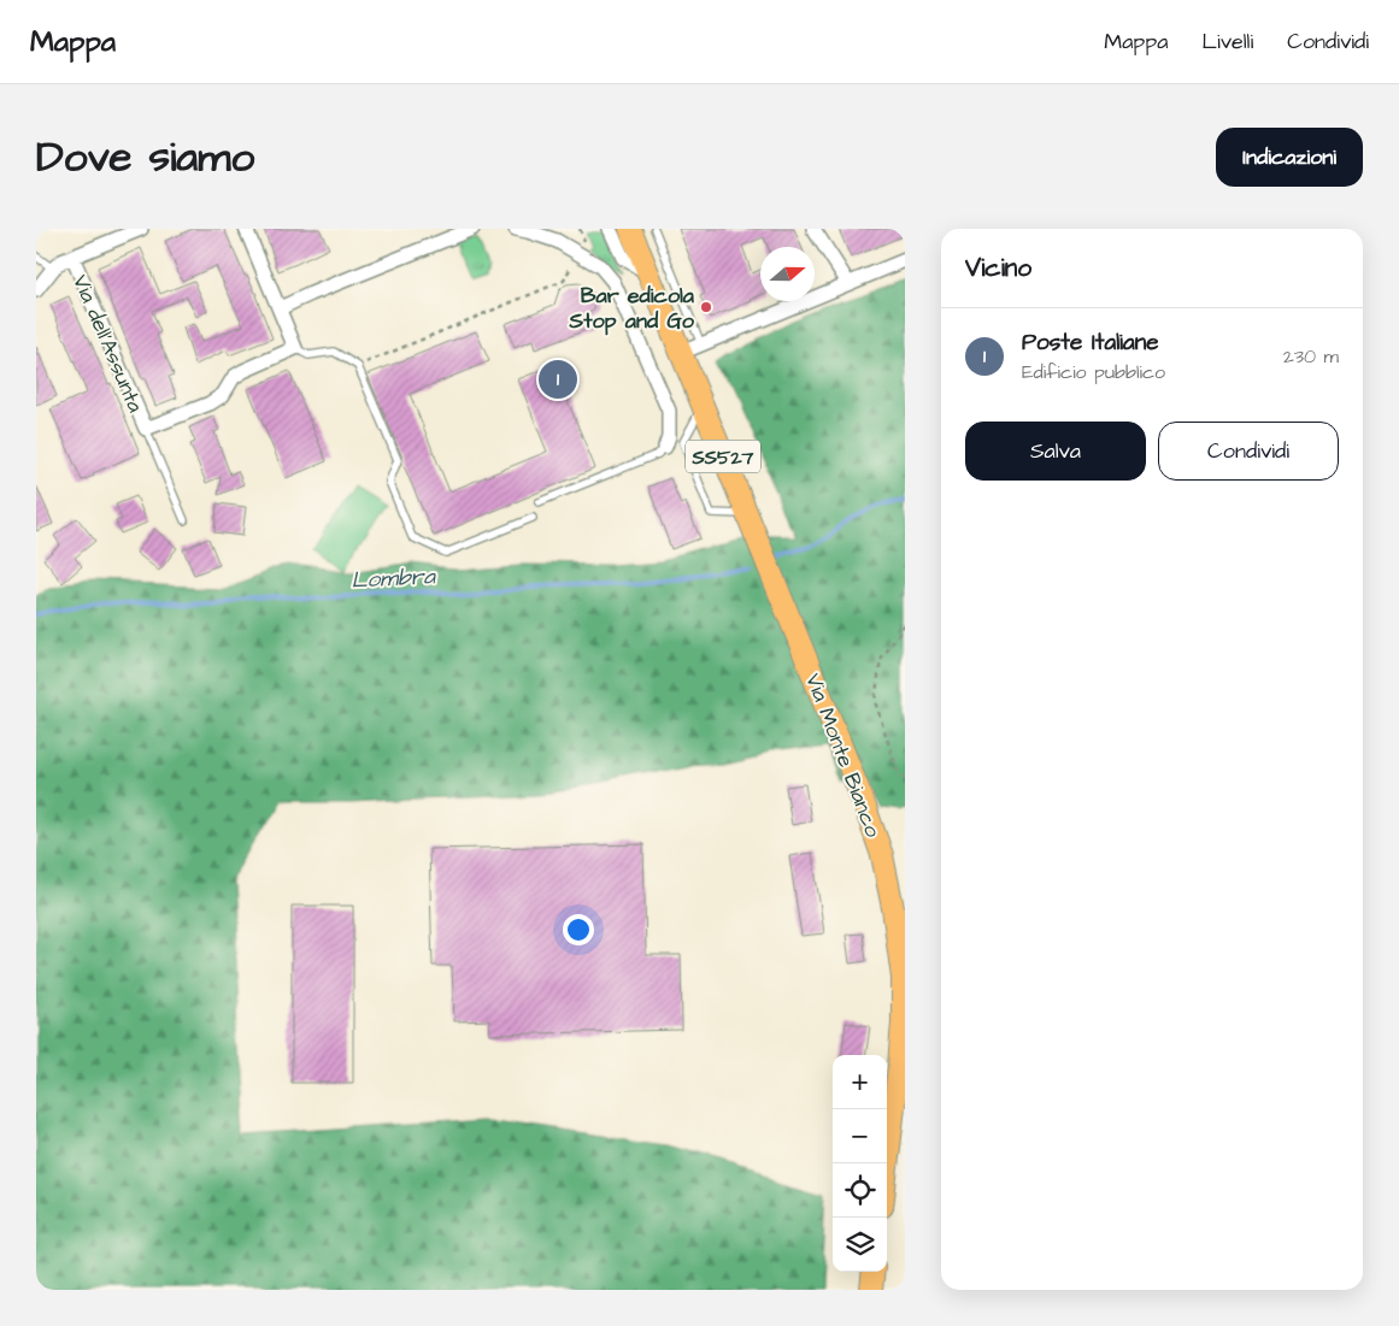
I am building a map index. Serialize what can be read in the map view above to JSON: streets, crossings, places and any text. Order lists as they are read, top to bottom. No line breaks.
{"streets":{"main road":["SS527","Via Monte Bianco"],"street":["Via dell'Assunta"]},"crossings":[["SS527","Via Monte Bianco"]],"water":["Lombra"],"places":["Bar edicola Stop and Go"],"north":"right","page":{"header":"Mappa","nav":["Mappa","Livelli","Condividi"],"title":"Dove siamo","buttons":["Indicazioni",["Salva","Condividi"]],"heading":"Vicino","list":[{"mark":"1","name":"Poste Italiane","note":"Edificio pubblico","value":"230 m"}],"pins":"1","map_buttons":["+","−"]}}
